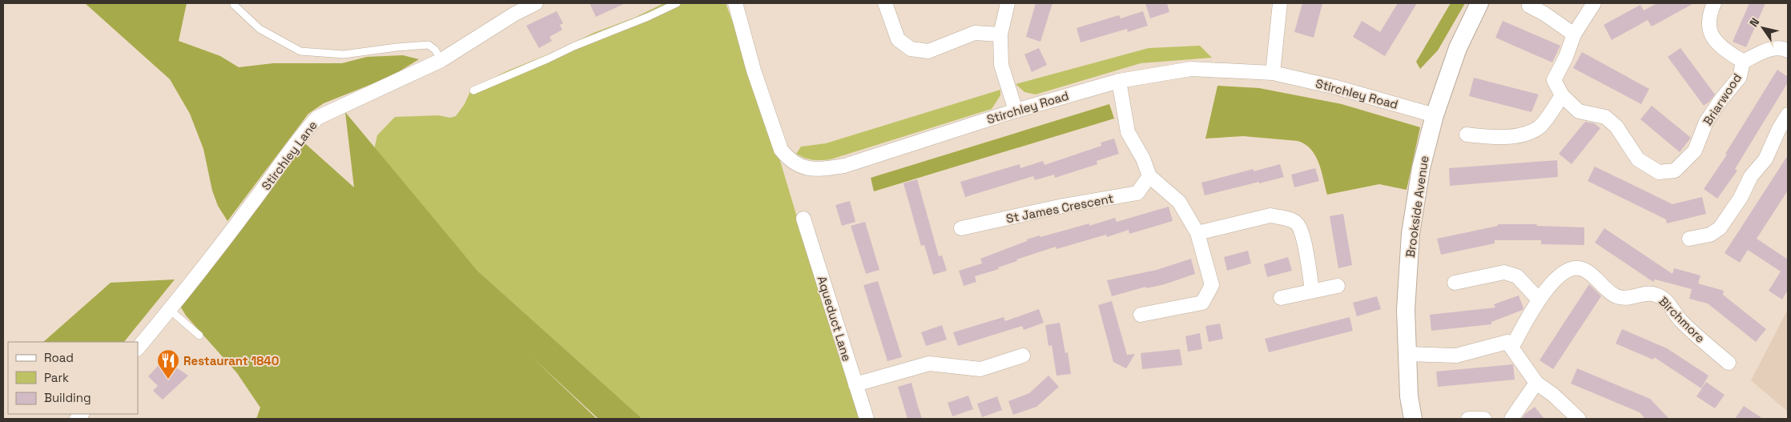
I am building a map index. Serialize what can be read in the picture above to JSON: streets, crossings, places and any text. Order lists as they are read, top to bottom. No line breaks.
{"streets":{"street":["Stirchley Road","Briarwood","Stirchley Lane","Brookside Avenue","St James Crescent","Aqueduct Lane","Birchmore"]},"crossings":[["Stirchley Road","Brookside Avenue"]],"places":{"restaurant":["Restaurant 1840"]},"legend":["Road","Park","Building"],"north":"top left"}
